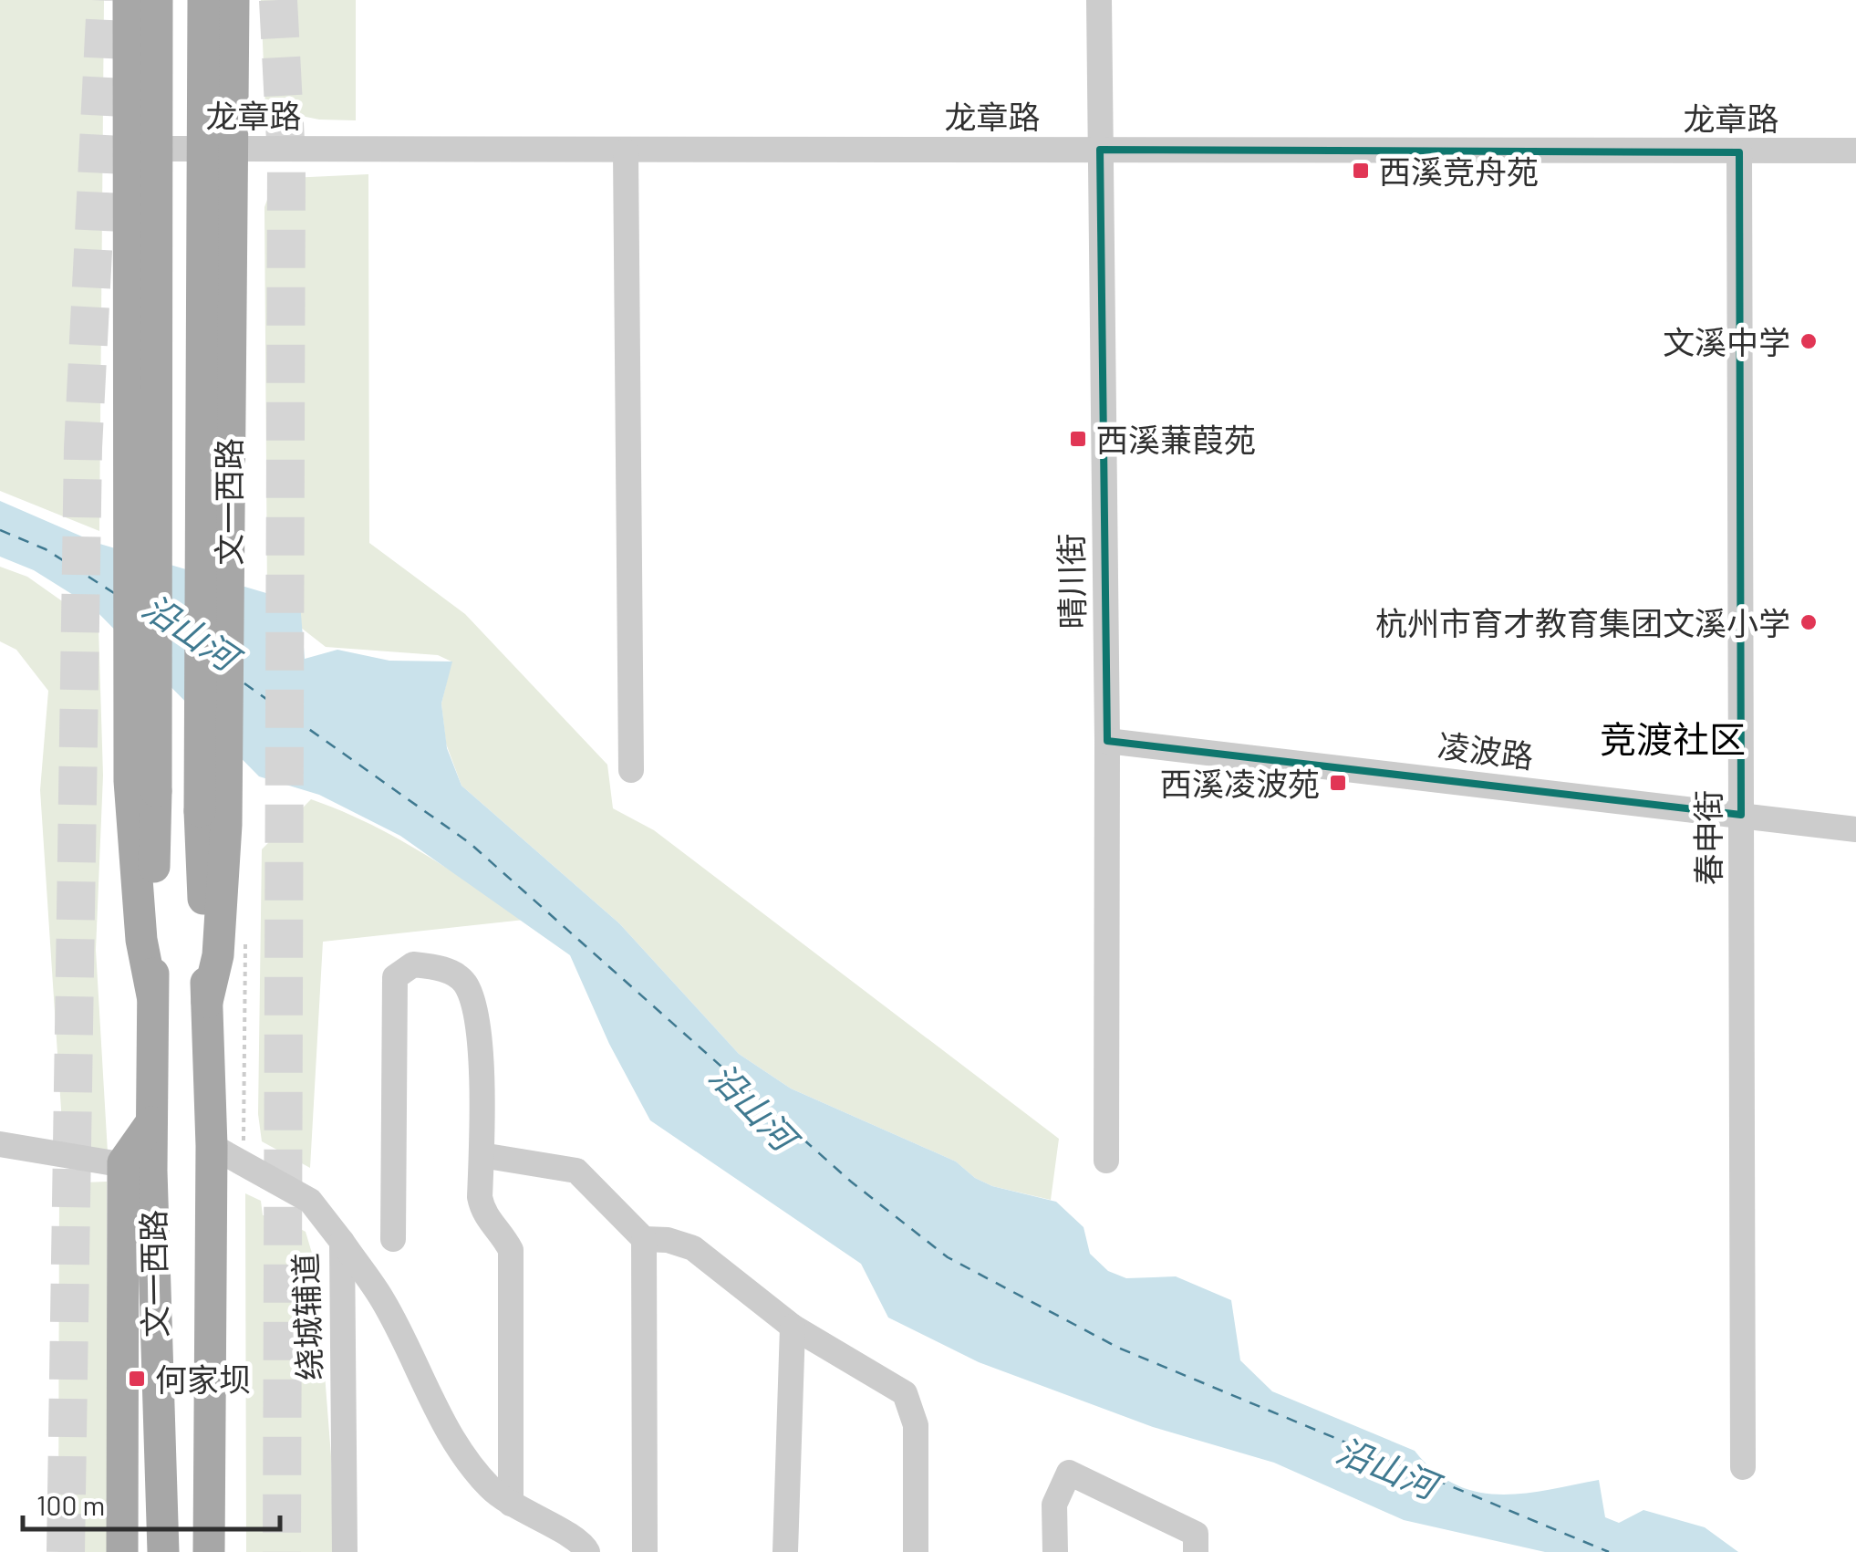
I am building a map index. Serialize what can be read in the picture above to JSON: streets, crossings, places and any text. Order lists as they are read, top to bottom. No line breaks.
{"streets":{"main road":["文一西路"],"street":["龙章路","晴川街","凌波路","春申街","绕城辅道"]},"crossings":[["龙章路","文一西路"],["龙章路","晴川街"],["龙章路","春申街"],["文一西路","绕城辅道"],["晴川街","凌波路"],["凌波路","春申街"]],"districts":["竞渡社区"],"water":["沿山河"],"places":{"transit":["西溪竞舟苑","西溪蒹葭苑","西溪凌波苑","何家坝"],"other":["文溪中学","杭州市育才教育集团文溪小学"]},"scale_bar":"100 m"}
